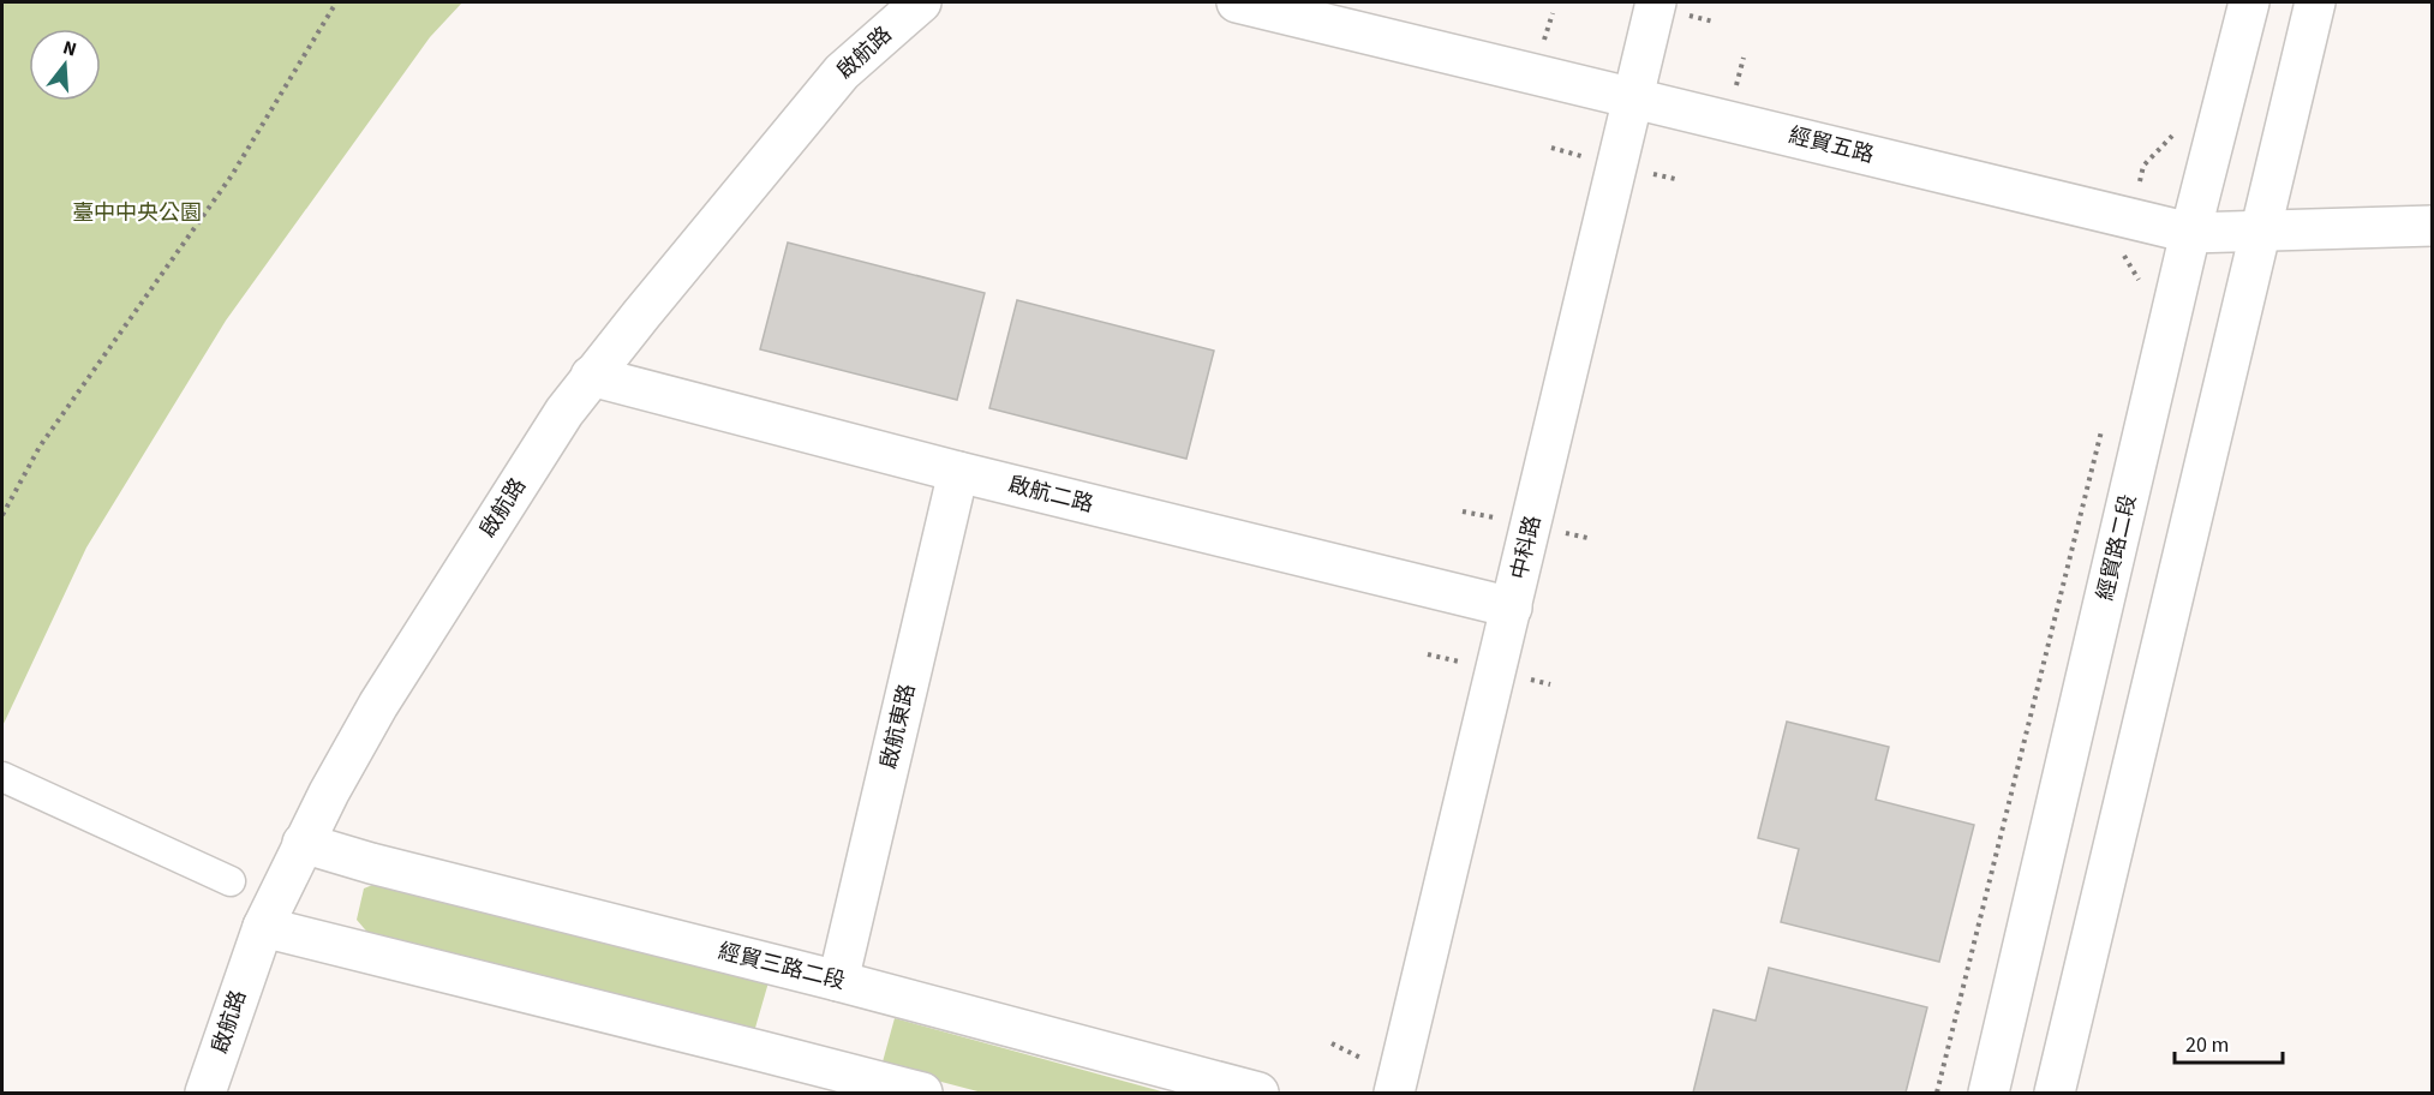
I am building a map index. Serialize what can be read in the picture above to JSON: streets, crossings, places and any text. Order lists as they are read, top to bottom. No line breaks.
{"streets":{"street":["啟航路","經貿五路","啟航二路","中科路","經貿路二段","啟航東路","經貿三路二段"]},"crossings":[["啟航路","啟航二路"],["啟航路","經貿三路二段"],["經貿五路","中科路"],["經貿五路","經貿路二段"],["啟航二路","中科路"],["啟航二路","啟航東路"],["啟航東路","經貿三路二段"]],"parks":["臺中中央公園"],"scale_bar":"20 m","north":"top"}
